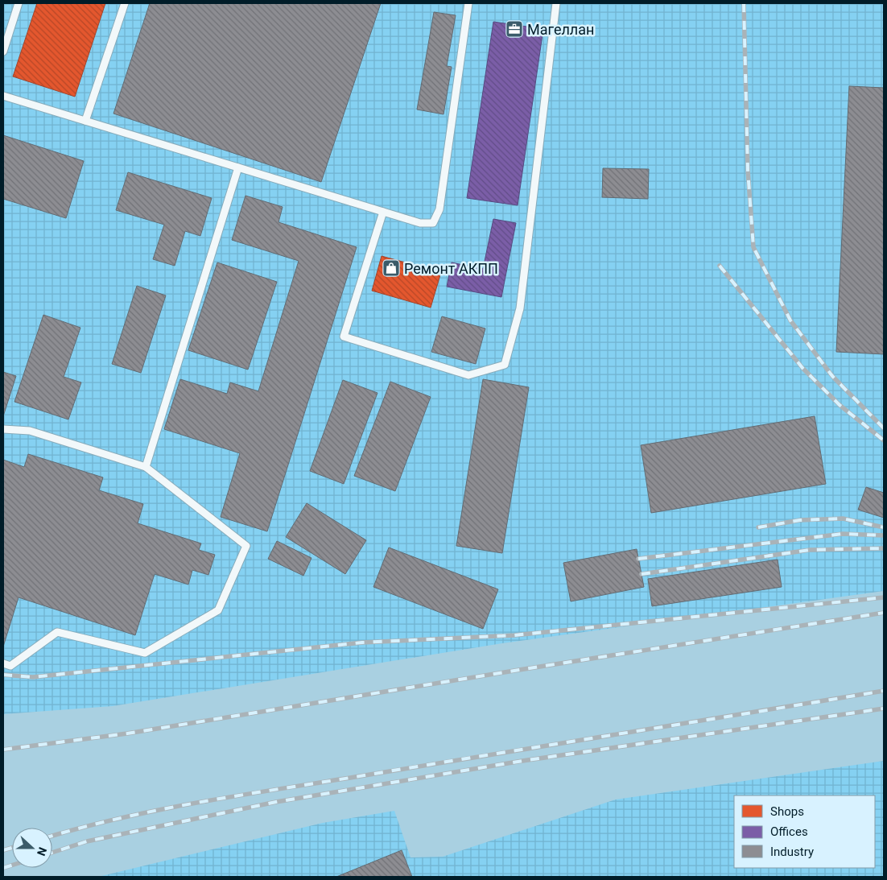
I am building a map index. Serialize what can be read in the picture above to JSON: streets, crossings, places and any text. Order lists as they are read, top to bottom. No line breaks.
{"places":{"office":["Магеллан"],"shop":["Ремонт АКПП"]},"legend":["Shops","Offices","Industry"],"north":"right"}
